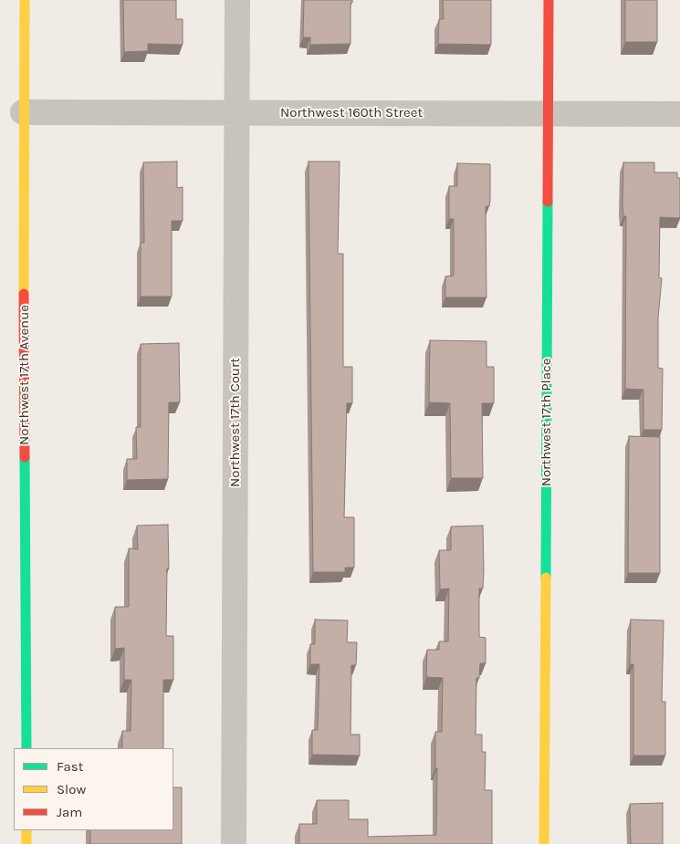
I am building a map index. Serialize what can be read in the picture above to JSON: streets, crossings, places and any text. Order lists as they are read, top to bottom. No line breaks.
{"streets":{"street":["Northwest 160th Street","Northwest 17th Avenue","Northwest 17th Court","Northwest 17th Place"]},"crossings":[["Northwest 160th Street","Northwest 17th Avenue"],["Northwest 160th Street","Northwest 17th Court"],["Northwest 160th Street","Northwest 17th Place"]],"legend":["Fast","Slow","Jam"]}
